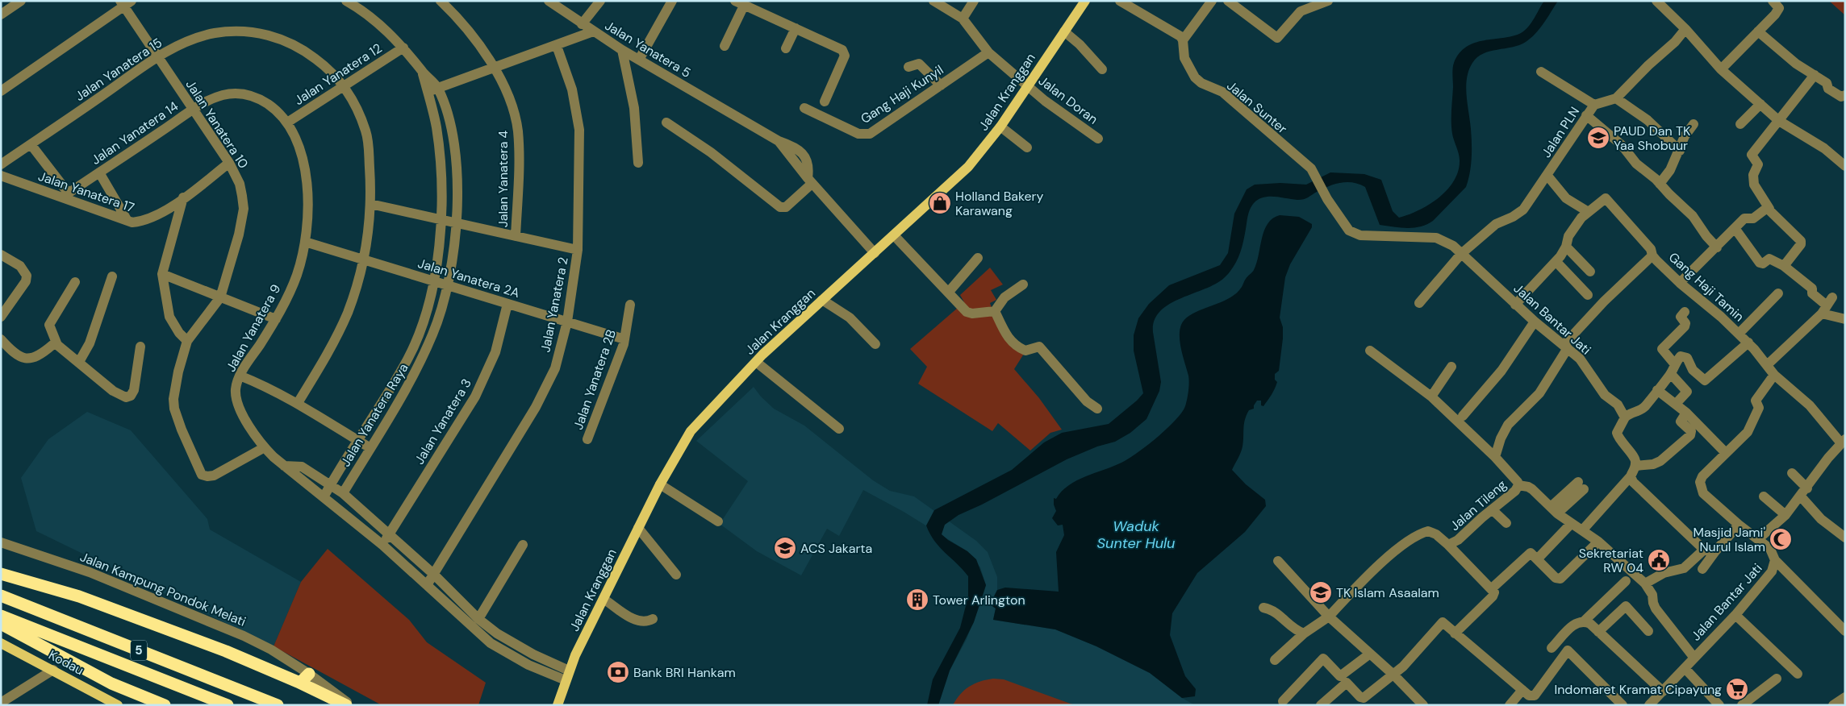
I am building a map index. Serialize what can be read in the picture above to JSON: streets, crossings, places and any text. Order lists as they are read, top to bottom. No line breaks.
{"streets":{"highway":["5"],"main road":["Jalan Kranggan","Kodau"],"street":["Jalan Yanatera 5","Jalan Yanatera 15","Jalan Yanatera 12","Gang Haji Kunyil","Jalan Doran","Jalan Sunter","Jalan Yanatera 10","Jalan PLN","Jalan Yanatera 14","Jalan Yanatera 4","Jalan Yanatera 17","Jalan Yanatera 2A","Gang Haji Tamin","Jalan Yanatera 2","Jalan Bantar Jati","Jalan Yanatera 9","Jalan Yanatera 2B","Jalan Yanatera Raya","Jalan Yanatera 3","Jalan Tileng","Jalan Kampung Pondok Melati"]},"crossings":[["Jalan Yanatera 5","Jalan Yanatera 4"],["Jalan Yanatera 5","Jalan Yanatera 2"],["Jalan Yanatera 5","Jalan Yanatera Raya"],["Jalan Yanatera 15","Jalan Yanatera 12"],["Jalan Yanatera 15","Jalan Yanatera 10"],["Jalan Yanatera 15","Jalan Yanatera 2A"],["Jalan Yanatera 12","Jalan Yanatera 14"],["Jalan Yanatera 12","Jalan Yanatera 9"],["Jalan Yanatera 12","Jalan Yanatera Raya"],["Jalan Kranggan","Jalan Doran"],["Gang Haji Kunyil","Jalan Doran"],["Jalan Sunter","Jalan Bantar Jati"],["Jalan Yanatera 10","Jalan Yanatera 14"],["Jalan Yanatera 10","Jalan Yanatera 9"],["Jalan PLN","Jalan Bantar Jati"],["Jalan Yanatera 14","Jalan Yanatera 17"],["Jalan Yanatera 14","Jalan Yanatera 9"],["Jalan Yanatera 2A","Jalan Yanatera 2"],["Jalan Yanatera 2A","Jalan Yanatera 9"],["Jalan Yanatera 2A","Jalan Yanatera 2B"],["Jalan Yanatera 2A","Jalan Yanatera Raya"],["Jalan Yanatera 2A","Jalan Yanatera 3"],["Gang Haji Tamin","Jalan Bantar Jati"]],"water":["Waduk Sunter Hulu"],"places":{"school or university":["PAUD Dan TK Yaa Shobuur","ACS Jakarta","TK Islam Asaalam"],"shop":["Holland Bakery Karawang"],"mosque":["Masjid Jami' Nurul Islam"],"public building":["Sekretariat RW 04"],"building":["Tower Arlington"],"bank":["Bank BRI Hankam"],"supermarket":["Indomaret Kramat Cipayung"]}}
